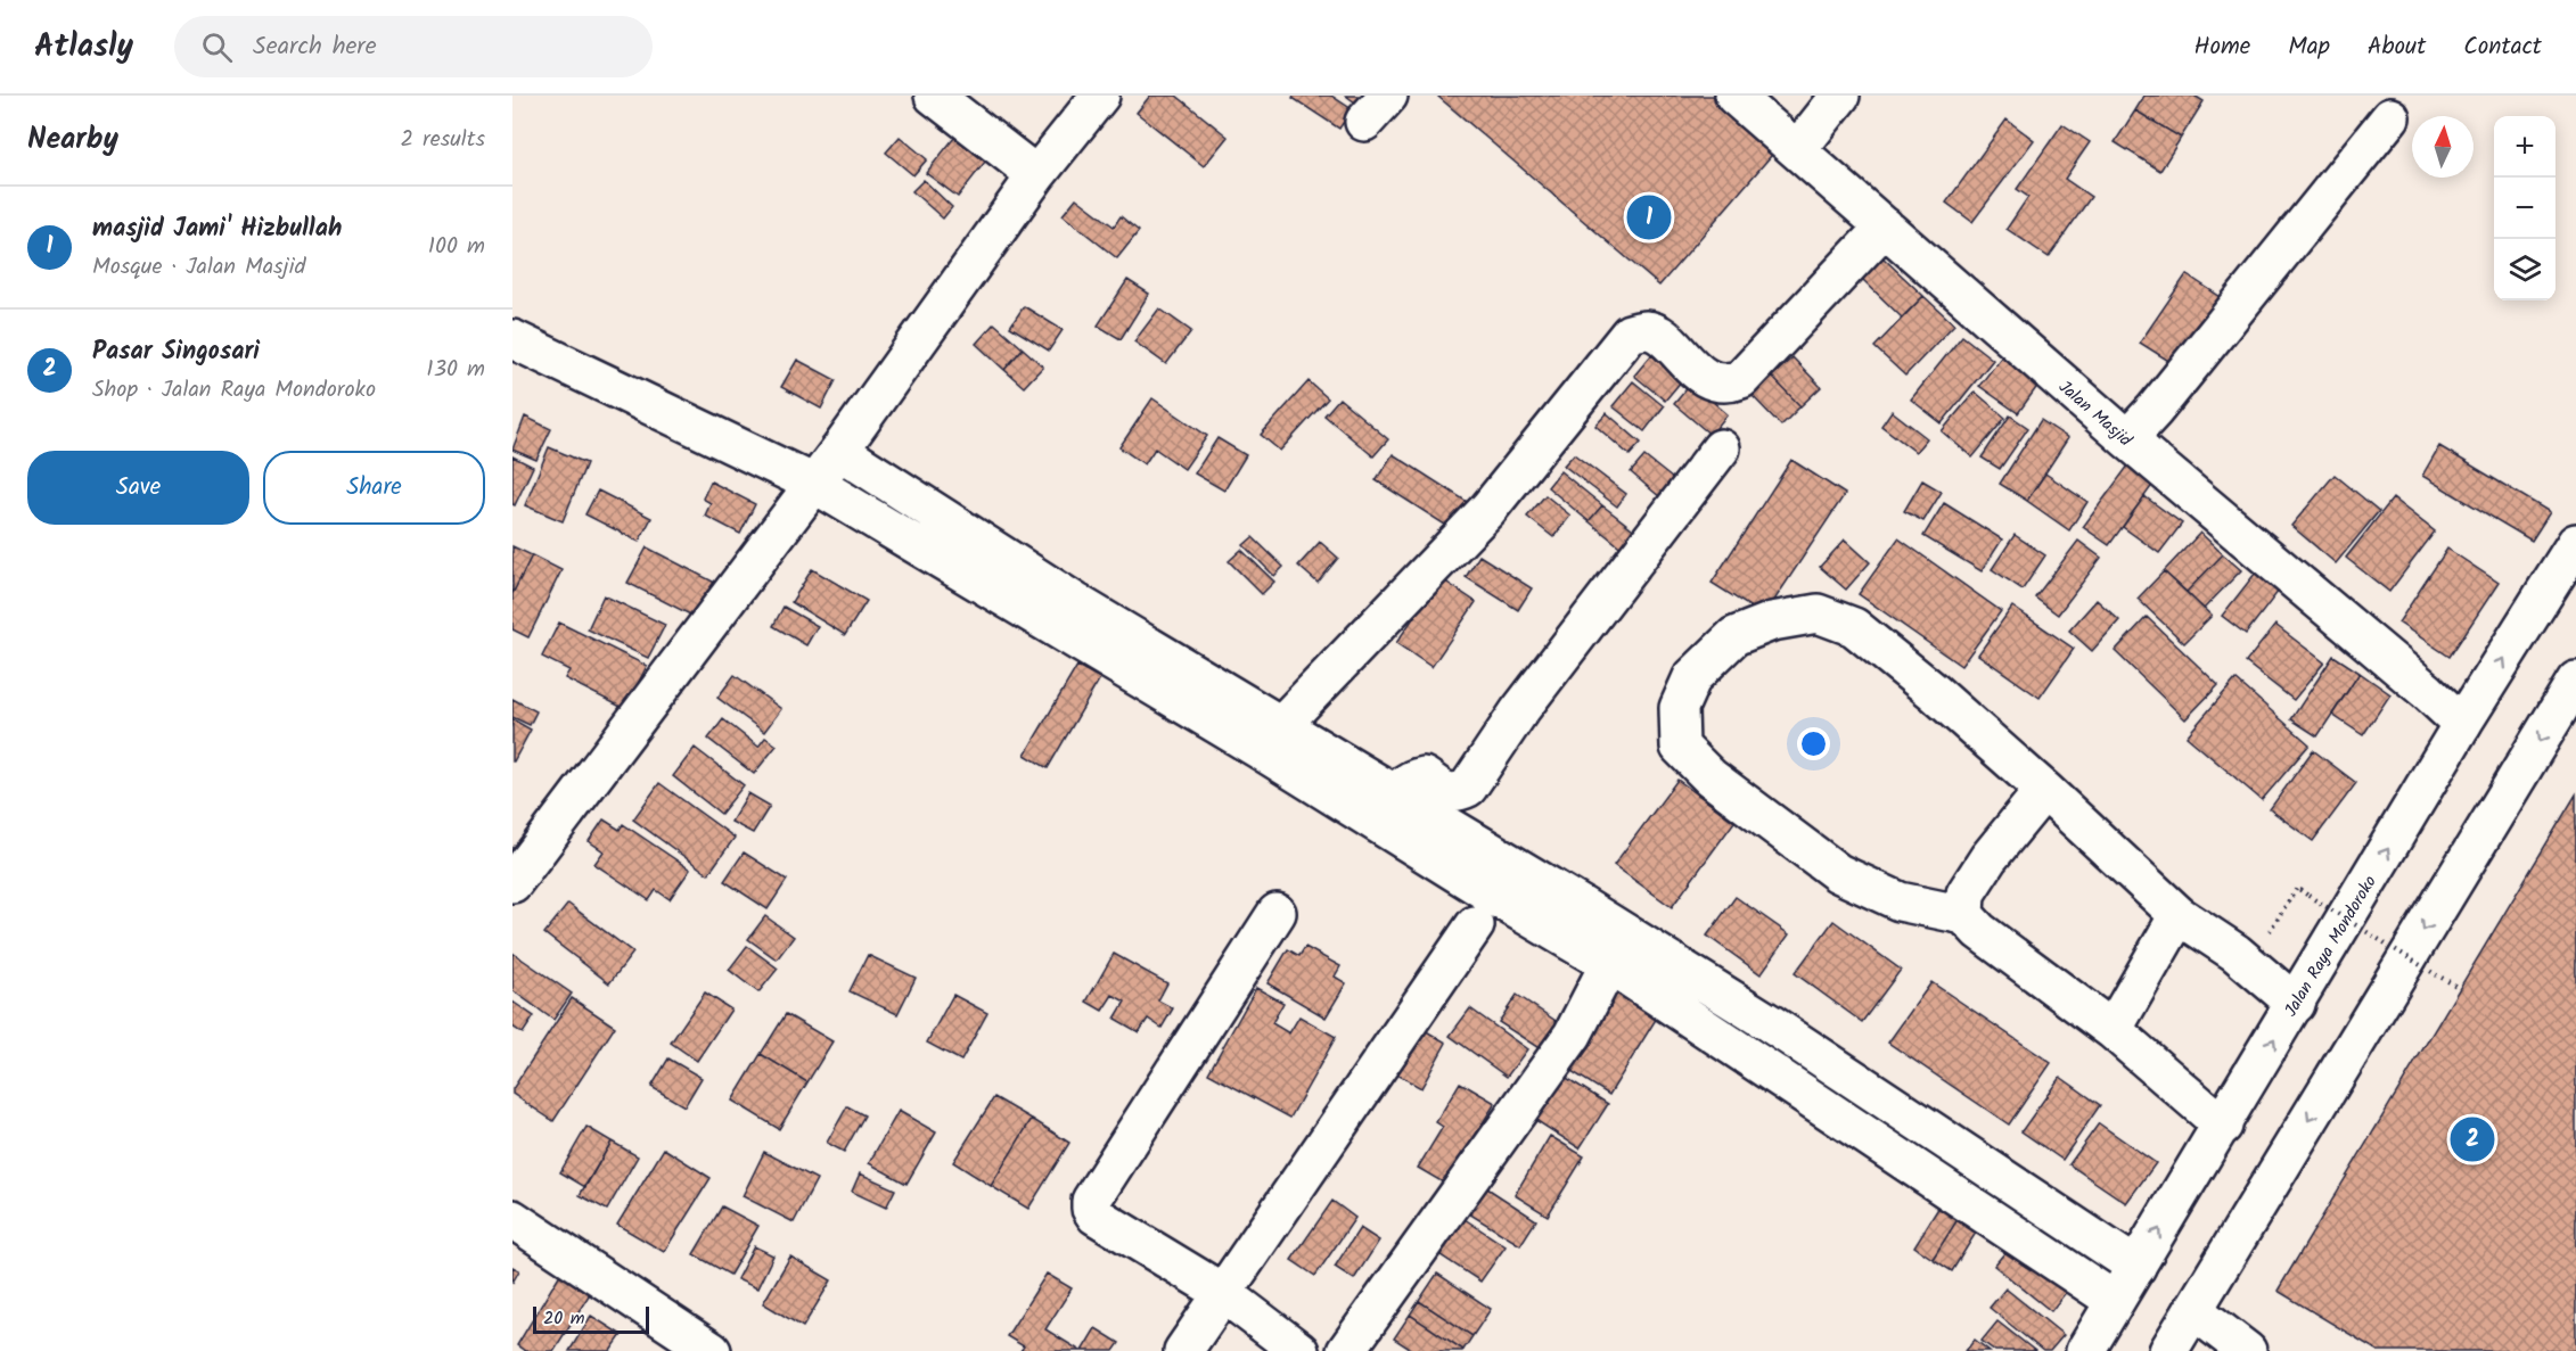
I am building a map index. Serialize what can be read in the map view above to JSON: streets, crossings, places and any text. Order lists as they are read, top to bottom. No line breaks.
{"streets":{"main road":["Jalan Masjid","Jalan Raya Mondoroko"]},"crossings":[["Jalan Masjid","Jalan Raya Mondoroko"]],"scale_bar":"20 m","north":"top","page":{"header":"Atlasly","search":"Search here","nav":["Home","Map","About","Contact"],"heading":["Nearby","2 results"],"map_buttons":["+","−"],"list":[{"mark":"1","name":"masjid Jami' Hizbullah","note":"Mosque · Jalan Masjid","value":"100 m"},{"mark":"2","name":"Pasar Singosari","note":"Shop · Jalan Raya Mondoroko","value":"130 m"}],"pins":["1","2"],"buttons":["Save","Share"],"scale":"20 m"}}
